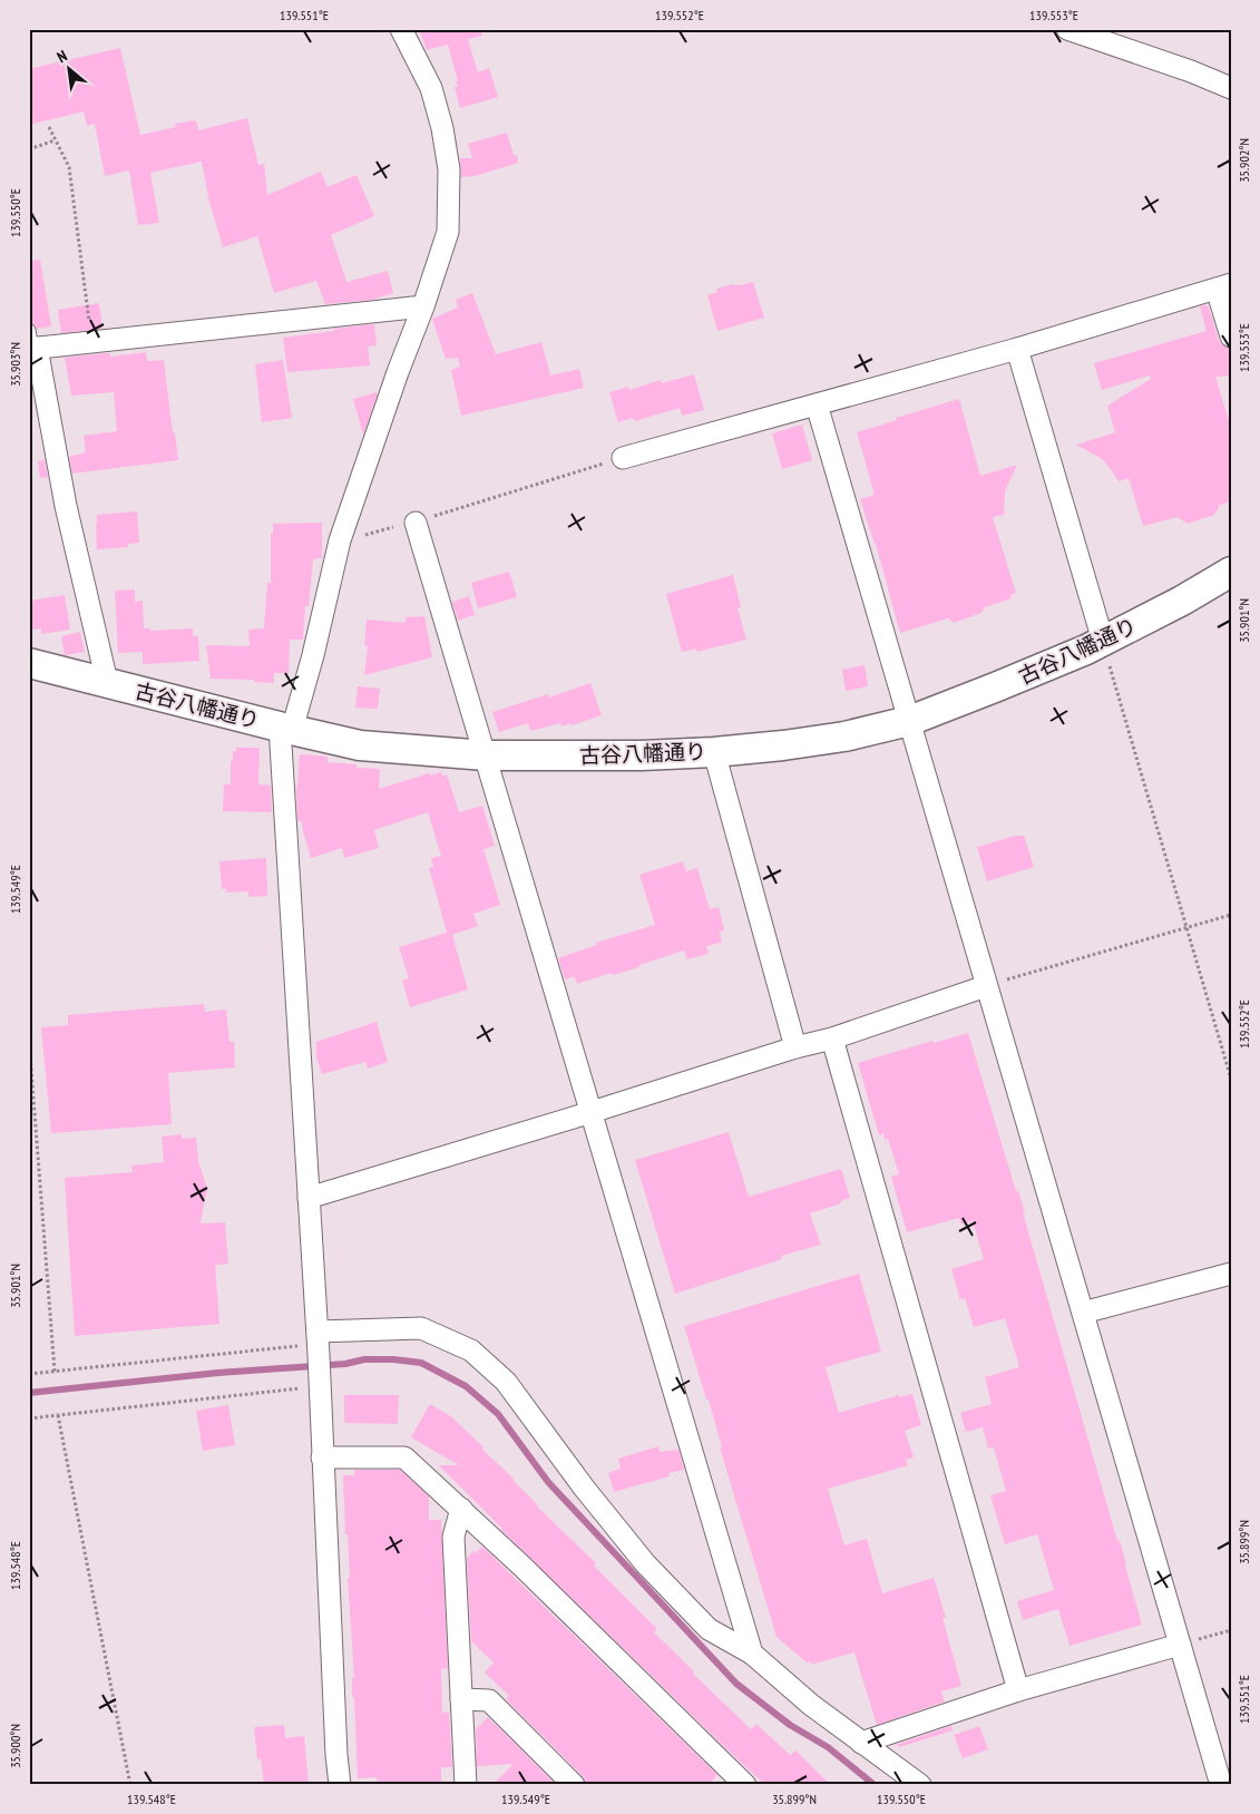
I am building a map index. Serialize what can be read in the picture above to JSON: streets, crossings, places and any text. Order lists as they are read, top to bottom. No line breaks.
{"streets":{"street":["古谷八幡通り"]},"north":"top left","coordinates":["139.551°E","139.552°E","139.553°E","35.902°N","139.550°E","35.903°N","35.901°N","139.549°E","35.899°N","139.548°E","35.900°N"]}
